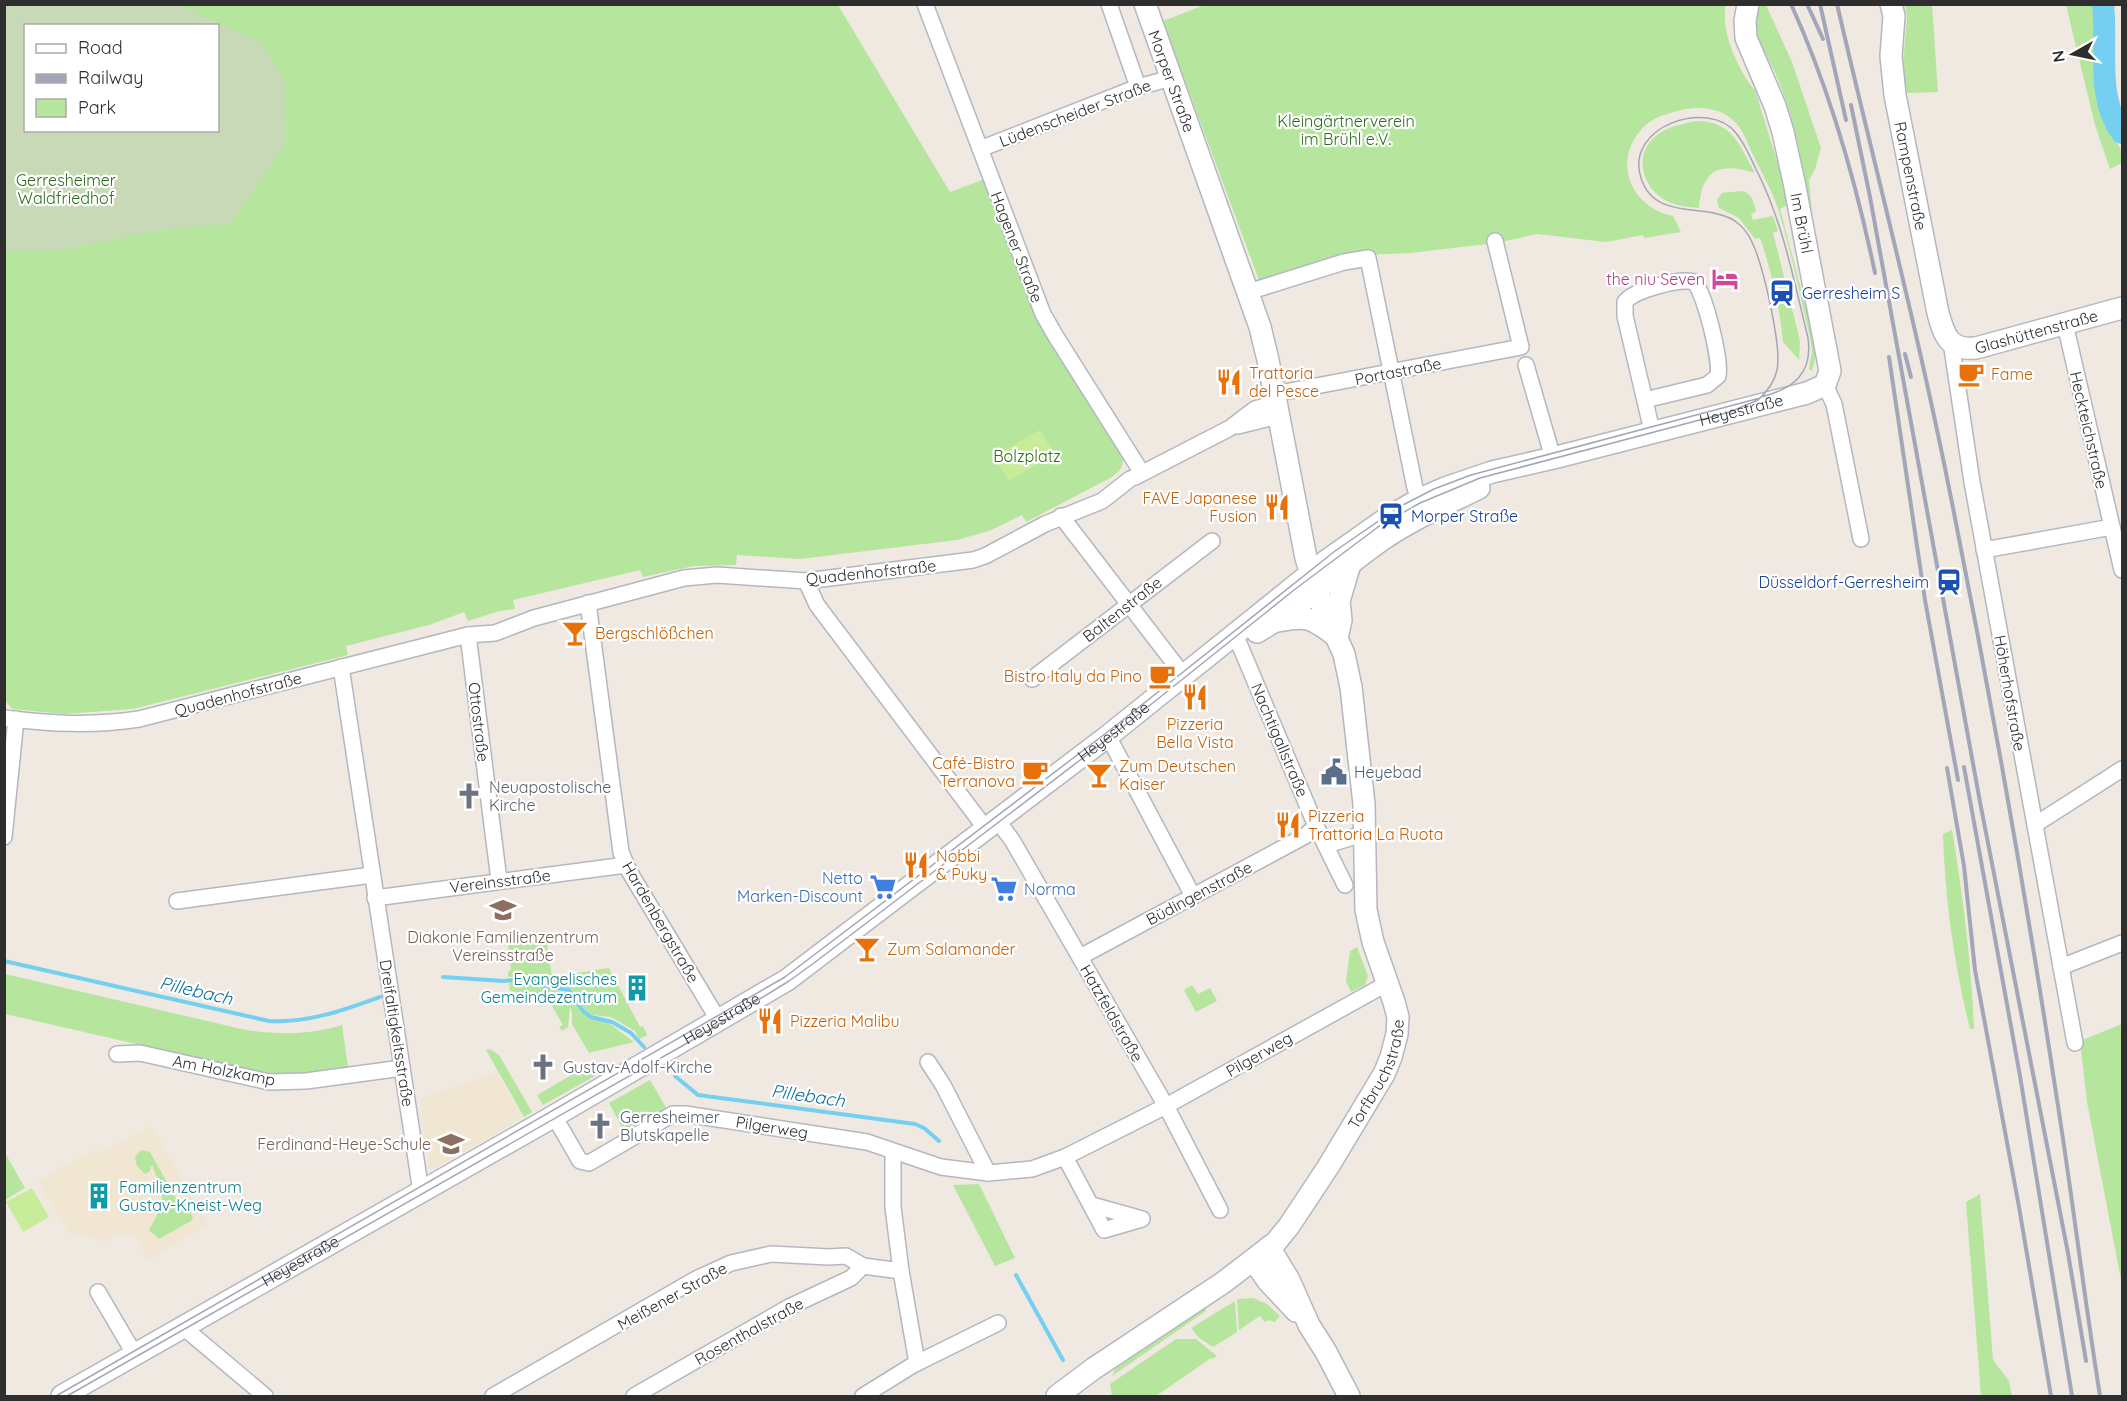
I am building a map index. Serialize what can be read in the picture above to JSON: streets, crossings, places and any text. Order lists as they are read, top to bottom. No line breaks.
{"streets":{"main road":["Morper Straße","Rampenstraße","Im Brühl","Glashüttenstraße","Heyestraße","Torfbruchstraße"],"street":["Lüdenscheider Straße","Hagener Straße","Portastraße","Heckteichstraße","Quadenhofstraße","Baltenstraße","Höherhofstraße","Ottostraße","Nachtigallstraße","Vereinsstraße","Büdingenstraße","Hardenbergstraße","Hatzfeldstraße","Dreifaltigkeitsstraße","Pilgerweg","Am Holzkamp","Meißener Straße","Rosenthalstraße"]},"crossings":[["Morper Straße","Lüdenscheider Straße"],["Morper Straße","Portastraße"],["Morper Straße","Heyestraße"],["Morper Straße","Quadenhofstraße"],["Morper Straße","Torfbruchstraße"],["Lüdenscheider Straße","Hagener Straße"],["Rampenstraße","Glashüttenstraße"],["Rampenstraße","Höherhofstraße"],["Im Brühl","Heyestraße"],["Hagener Straße","Quadenhofstraße"],["Glashüttenstraße","Heckteichstraße"],["Glashüttenstraße","Höherhofstraße"],["Portastraße","Quadenhofstraße"],["Heyestraße","Nachtigallstraße"],["Heyestraße","Hardenbergstraße"],["Heyestraße","Hatzfeldstraße"],["Heyestraße","Dreifaltigkeitsstraße"],["Heyestraße","Pilgerweg"],["Heyestraße","Torfbruchstraße"],["Quadenhofstraße","Ottostraße"],["Quadenhofstraße","Hardenbergstraße"],["Quadenhofstraße","Hatzfeldstraße"],["Quadenhofstraße","Dreifaltigkeitsstraße"],["Ottostraße","Vereinsstraße"],["Nachtigallstraße","Büdingenstraße"],["Vereinsstraße","Hardenbergstraße"],["Vereinsstraße","Dreifaltigkeitsstraße"],["Büdingenstraße","Hatzfeldstraße"],["Hatzfeldstraße","Pilgerweg"],["Dreifaltigkeitsstraße","Am Holzkamp"],["Pilgerweg","Torfbruchstraße"],["Meißener Straße","Rosenthalstraße"]],"water":["Pillebach"],"parks":["Kleingärtnerverein im Brühl e.V.","Gerresheimer Waldfriedhof","Bolzplatz"],"places":{"hotel":["the niu Seven"],"station":["Gerresheim S","Morper Straße","Düsseldorf-Gerresheim"],"cafe":["Fame","Bistro Italy da Pino","Café-Bistro Terranova"],"restaurant":["Trattoria del Pesce","FAVE Japanese Fusion","Pizzeria Bella Vista","Pizzeria Trattoria La Ruota","Nobbi & Puky","Pizzeria Malibu"],"bar":["Bergschlößchen","Zum Deutschen Kaiser","Zum Salamander"],"public building":["Heyebad"],"church":["Neuapostolische Kirche","Gustav-Adolf-Kirche","Gerresheimer Blutskapelle"],"supermarket":["Netto Marken-Discount","Norma"],"school or university":["Diakonie Familienzentrum Vereinsstraße","Ferdinand-Heye-Schule"],"building":["Evangelisches Gemeindezentrum","Familienzentrum Gustav-Kneist-Weg"]},"legend":["Road","Railway","Park"],"north":"left"}
